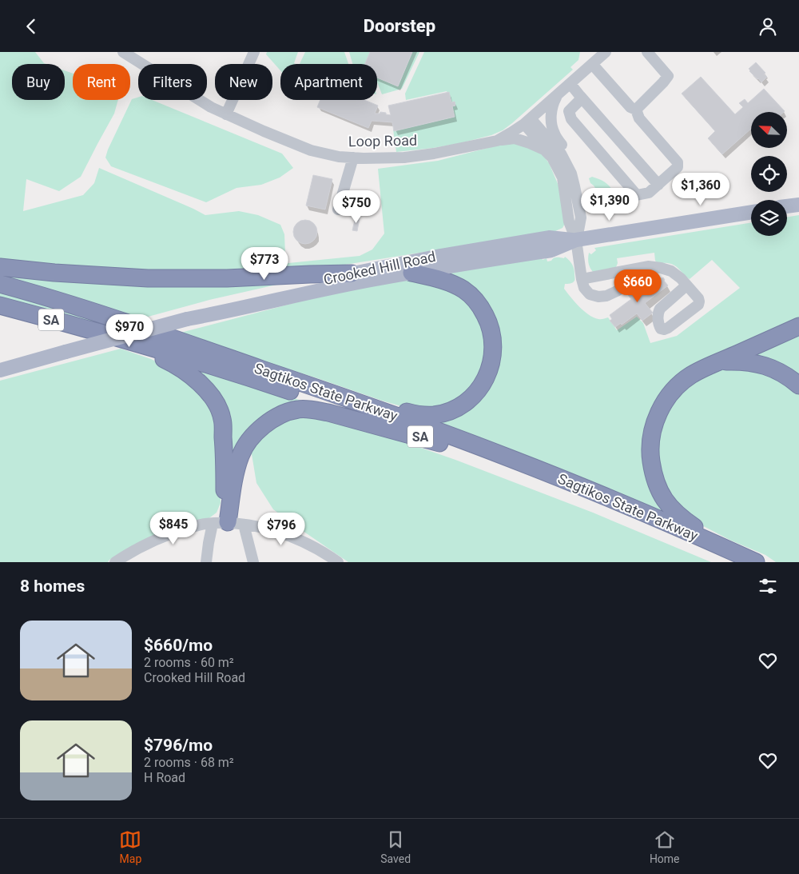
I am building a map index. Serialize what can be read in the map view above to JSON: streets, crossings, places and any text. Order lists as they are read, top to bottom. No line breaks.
{"streets":{"highway":["SA","Sagtikos State Parkway"],"main road":["Crooked Hill Road"],"street":["Loop Road"]},"north":"top left","page":{"header":"Doorstep","chip":["Buy","Rent","Filters","New","Apartment"],"price":["$1,360","$1,390","$750","$773","$660","$970","$845","$796"],"heading":"8 homes","list":[{"name":"$660/mo","note":"2 rooms · 60 m² · Crooked Hill Road"},{"name":"$796/mo","note":"2 rooms · 68 m² · H Road"}],"tabs":["Map","Saved","Home"]}}
